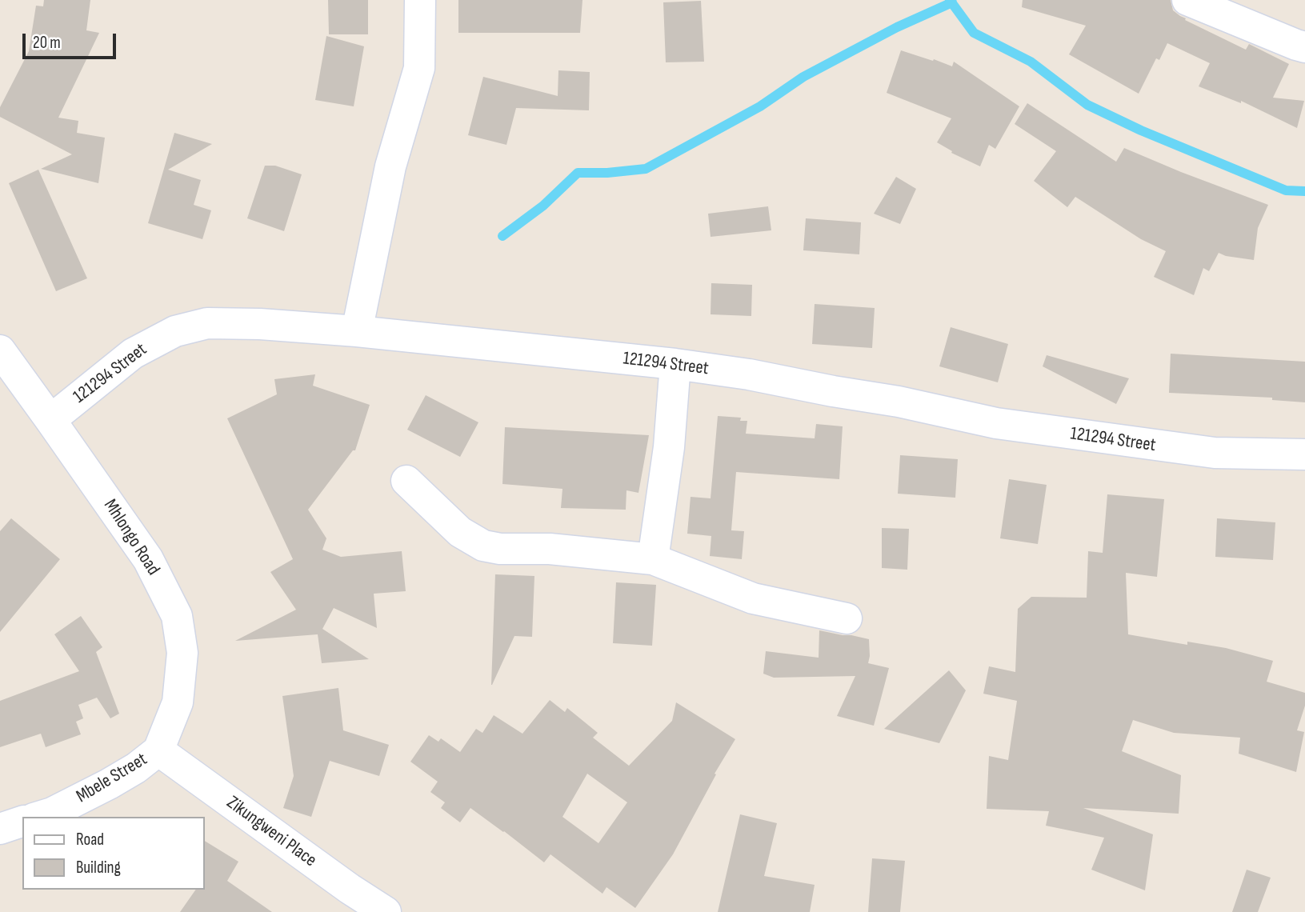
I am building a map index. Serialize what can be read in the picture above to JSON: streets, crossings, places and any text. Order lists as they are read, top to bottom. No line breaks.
{"streets":{"street":["121294 Street","Mhlongo Road","Mbele Street","Zikungweni Place"]},"crossings":[["121294 Street","Mhlongo Road"],["Mhlongo Road","Mbele Street"],["Mhlongo Road","Zikungweni Place"],["Mbele Street","Zikungweni Place"]],"legend":["Road","Building"],"scale_bar":"20 m"}
